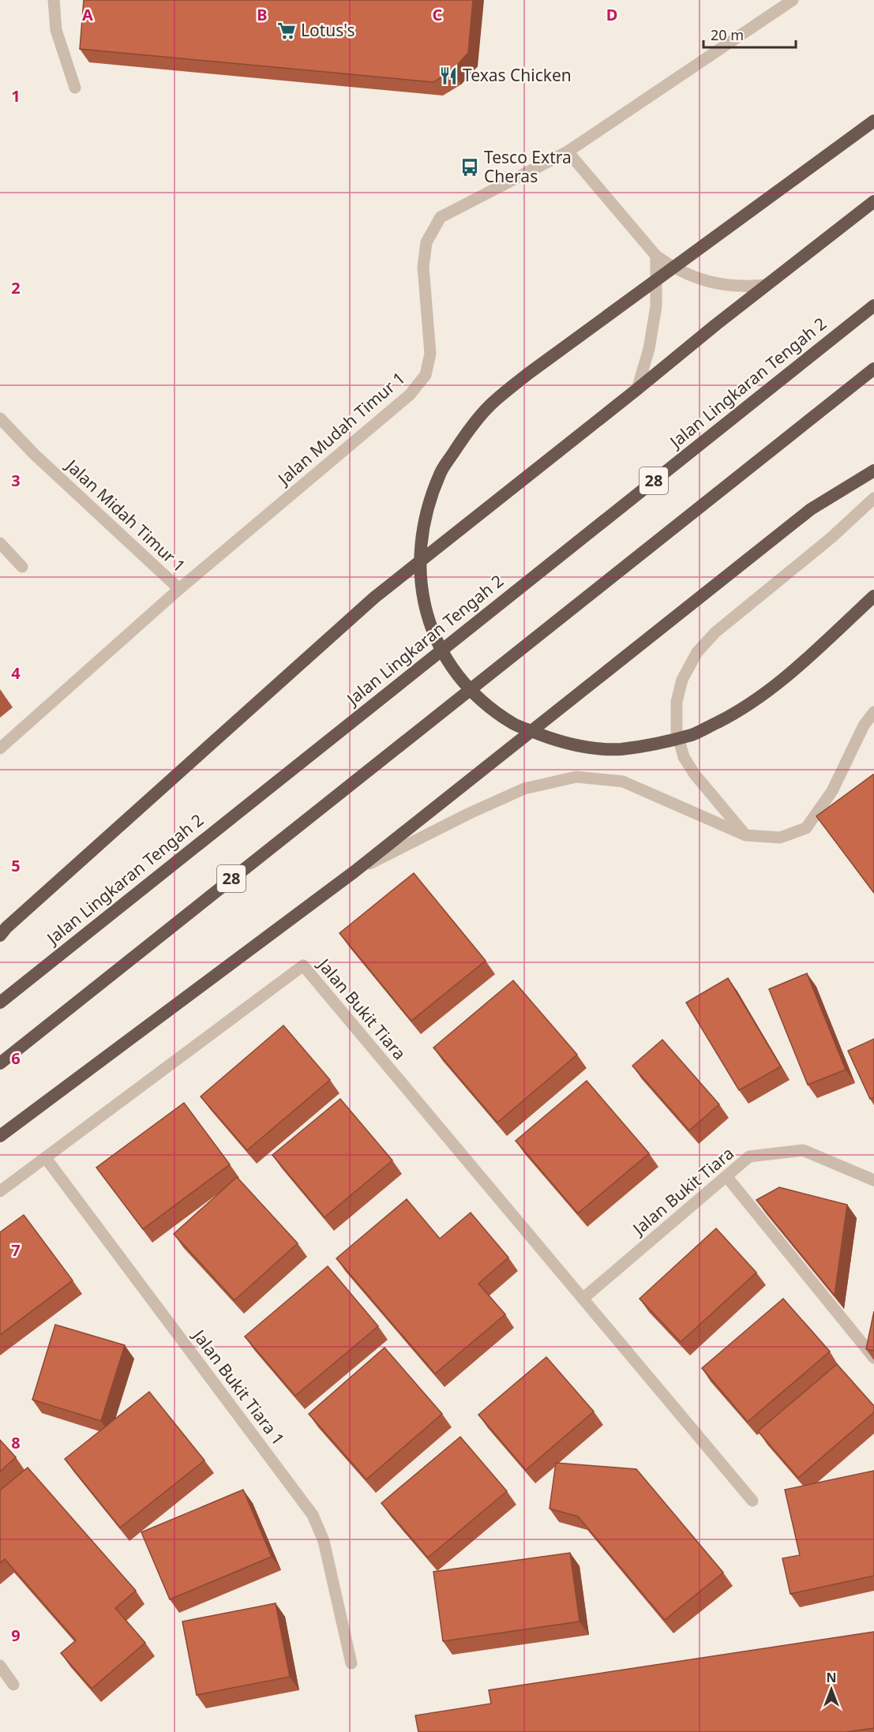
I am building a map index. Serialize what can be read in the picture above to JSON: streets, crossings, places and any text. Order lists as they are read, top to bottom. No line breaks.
{"streets":{"highway":["Jalan Lingkaran Tengah 2","28"],"street":["Jalan Mudah Timur 1","Jalan Midah Timur 1","Jalan Bukit Tiara","Jalan Bukit Tiara 1"]},"crossings":[["Jalan Mudah Timur 1","Jalan Midah Timur 1"],["Jalan Bukit Tiara","Jalan Bukit Tiara 1"]],"places":{"supermarket":["Lotus's"],"restaurant":["Texas Chicken"],"bus stop":["Tesco Extra Cheras"]},"scale_bar":"20 m","north":"top","grid":{"columns":["A","B","C","D"],"rows":["1","2","3","4","5","6","7","8","9"]}}
